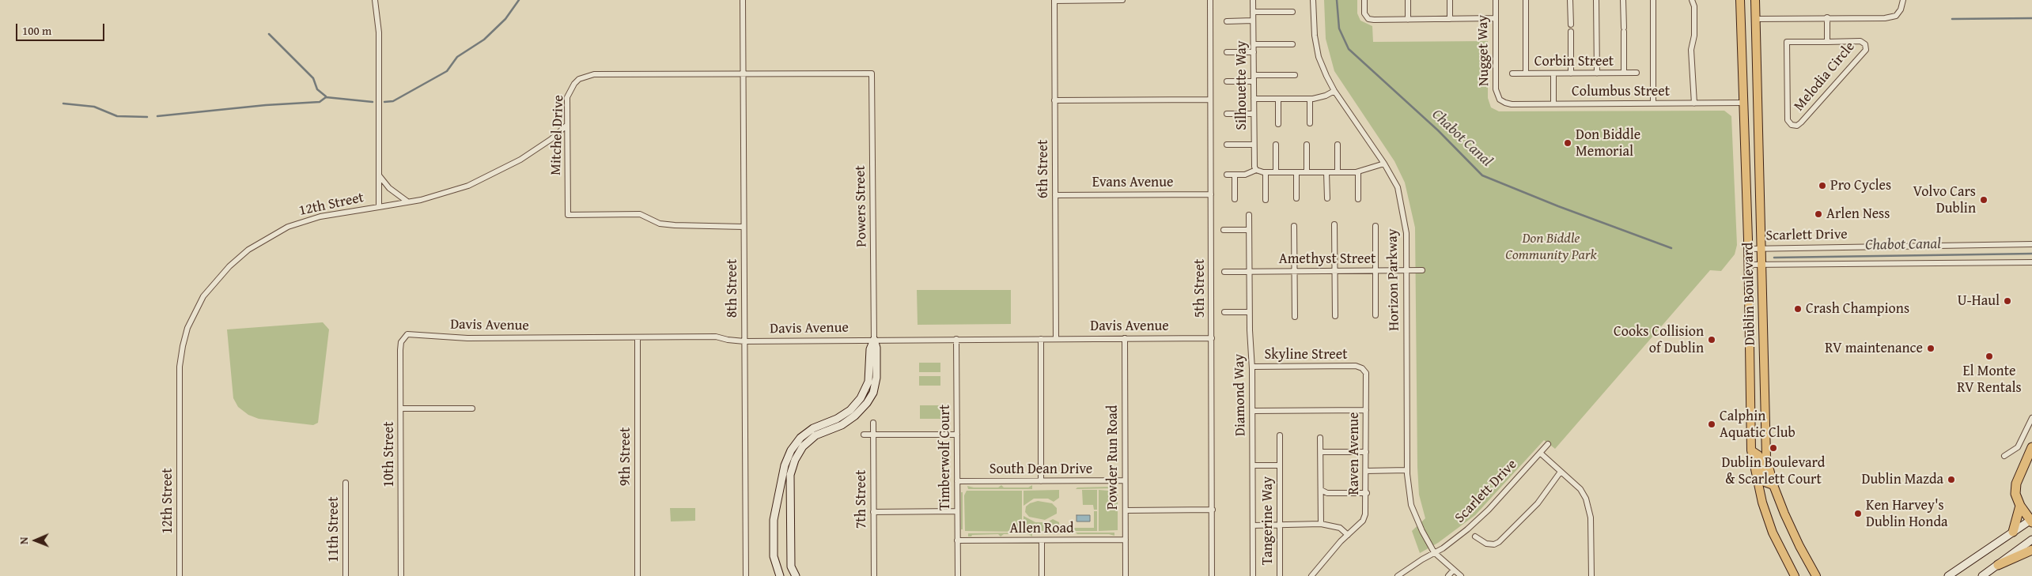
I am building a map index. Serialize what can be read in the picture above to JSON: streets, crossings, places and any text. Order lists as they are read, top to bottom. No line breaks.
{"streets":{"main road":["Dublin Boulevard"],"street":["Nugget Way","Corbin Street","Melodia Circle","Silhouette Way","Columbus Street","Mitchel Drive","6th Street","Evans Avenue","12th Street","Powers Street","Scarlett Drive","Amethyst Street","Horizon Parkway","8th Street","5th Street","Davis Avenue","Skyline Street","Diamond Way","Raven Avenue","10th Street","9th Street","Timberwolf Court","Powder Run Road","South Dean Drive","7th Street","Tangerine Way","Allen Road","11th Street"]},"crossings":[["Nugget Way","Columbus Street"],["Columbus Street","Dublin Boulevard"],["Mitchel Drive","Powers Street"],["Mitchel Drive","8th Street"],["6th Street","Evans Avenue"],["6th Street","Davis Avenue"],["Evans Avenue","5th Street"],["Powers Street","Davis Avenue"],["Scarlett Drive","Horizon Parkway"],["Scarlett Drive","Dublin Boulevard"],["Amethyst Street","Horizon Parkway"],["Amethyst Street","Diamond Way"],["8th Street","Davis Avenue"],["5th Street","Davis Avenue"],["Davis Avenue","10th Street"],["Davis Avenue","9th Street"],["Davis Avenue","Timberwolf Court"],["Davis Avenue","Powder Run Road"],["Skyline Street","Diamond Way"],["Skyline Street","Raven Avenue"],["Timberwolf Court","South Dean Drive"],["Timberwolf Court","Allen Road"],["Powder Run Road","South Dean Drive"],["Powder Run Road","Allen Road"]],"water":["Chabot Canal"],"parks":["Don Biddle Community Park"],"places":["Don Biddle Memorial","Pro Cycles","Volvo Cars Dublin","Arlen Ness","U-Haul","Crash Champions","Cooks Collision of Dublin","RV maintenance","El Monte RV Rentals","Calphin Aquatic Club","Dublin Boulevard & Scarlett Court","Dublin Mazda","Ken Harvey's Dublin Honda"],"scale_bar":"100 m","north":"left"}
